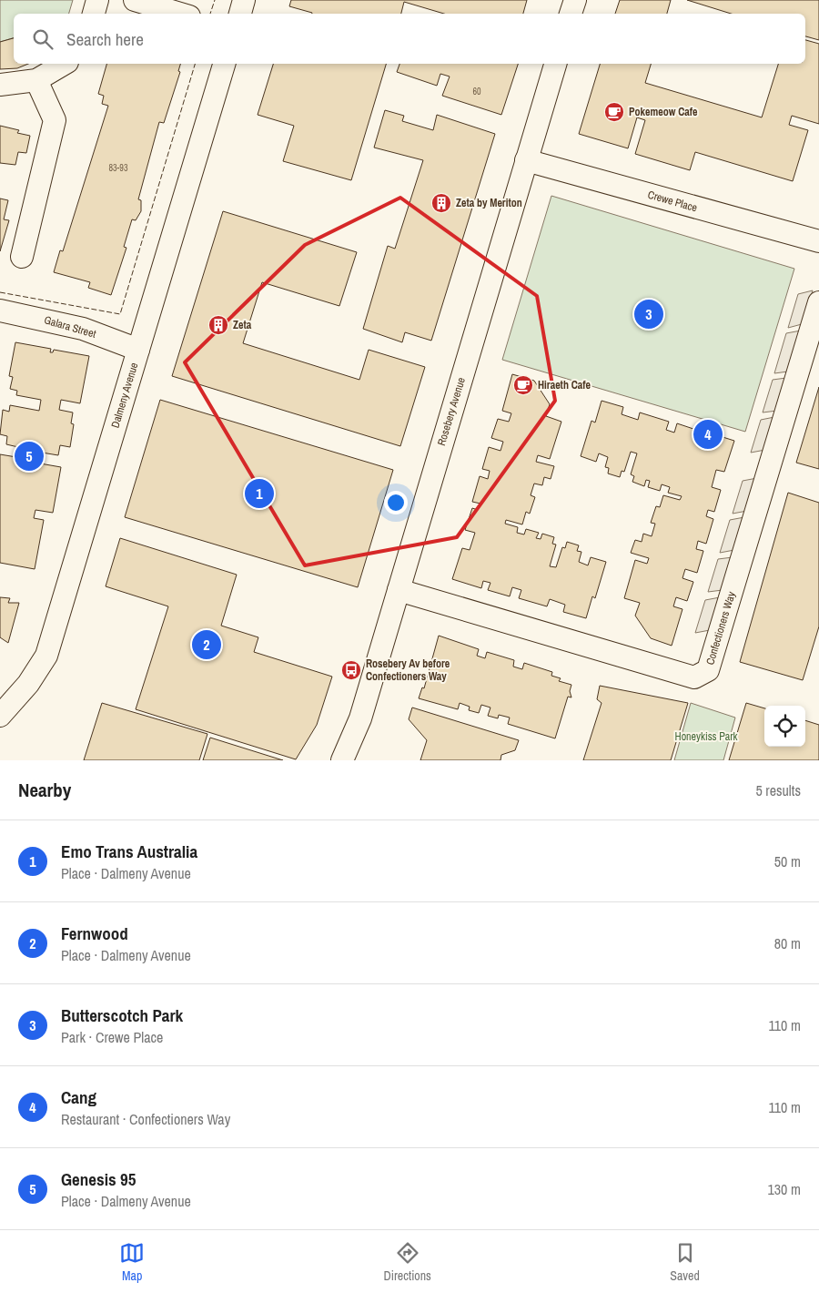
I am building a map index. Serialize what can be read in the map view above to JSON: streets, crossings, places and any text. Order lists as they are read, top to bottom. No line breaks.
{"streets":{"street":["Crewe Place","Galara Street","Dalmeny Avenue","Rosebery Avenue","Confectioners Way"]},"crossings":[["Crewe Place","Rosebery Avenue"],["Galara Street","Dalmeny Avenue"],["Rosebery Avenue","Confectioners Way"]],"parks":["Honeykiss Park"],"places":{"cafe":["Pokemeow Cafe","Hiraeth Cafe"],"building":["Zeta by Meriton","Zeta"],"bus stop":["Rosebery Av before Confectioners Way"]},"house_numbers":["60","83-93"],"page":{"search":"Search here","pins":["3","4","5","1","2"],"heading":["Nearby","5 results"],"list":[{"mark":"1","name":"Emo Trans Australia","note":"Place · Dalmeny Avenue","value":"50 m"},{"mark":"2","name":"Fernwood","note":"Place · Dalmeny Avenue","value":"80 m"},{"mark":"3","name":"Butterscotch Park","note":"Park · Crewe Place","value":"110 m"},{"mark":"4","name":"Cang","note":"Restaurant · Confectioners Way","value":"110 m"},{"mark":"5","name":"Genesis 95","note":"Place · Dalmeny Avenue","value":"130 m"}],"nav":["Map","Directions","Saved"]}}
